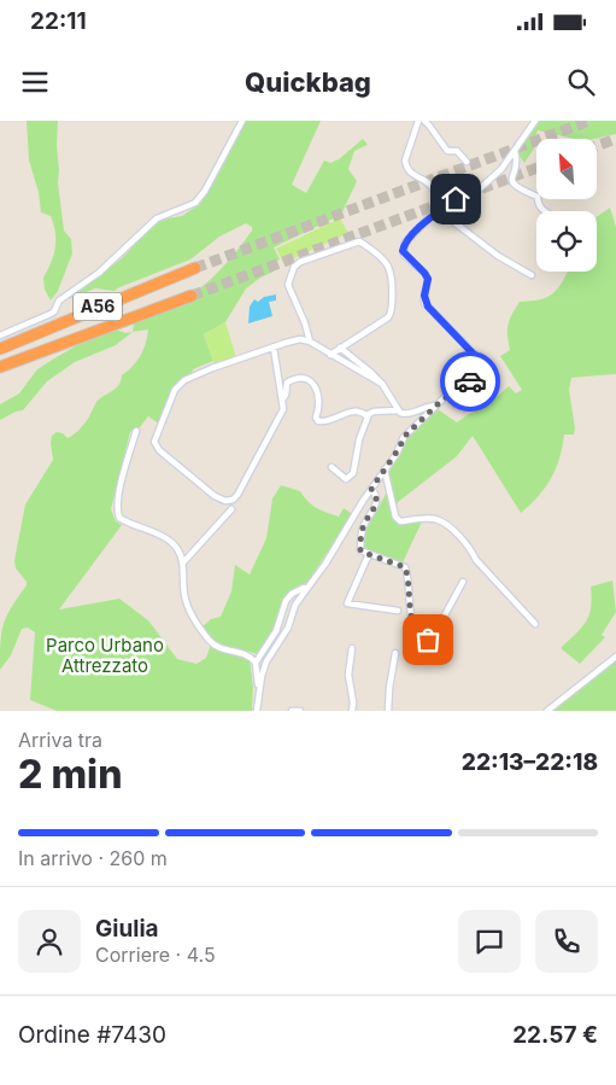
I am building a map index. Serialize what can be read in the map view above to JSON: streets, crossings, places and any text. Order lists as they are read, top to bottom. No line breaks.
{"streets":{"highway":["A56"]},"parks":["Parco Urbano Attrezzato"],"north":"top left","page":{"status":"22:11","header":"Quickbag","heading":["2 min","Arriva tra","22:13–22:18"],"panel":["Giulia","Corriere · 4.5","Ordine #7430","22.57 €"],"bar":"In arrivo · 260 m"}}
